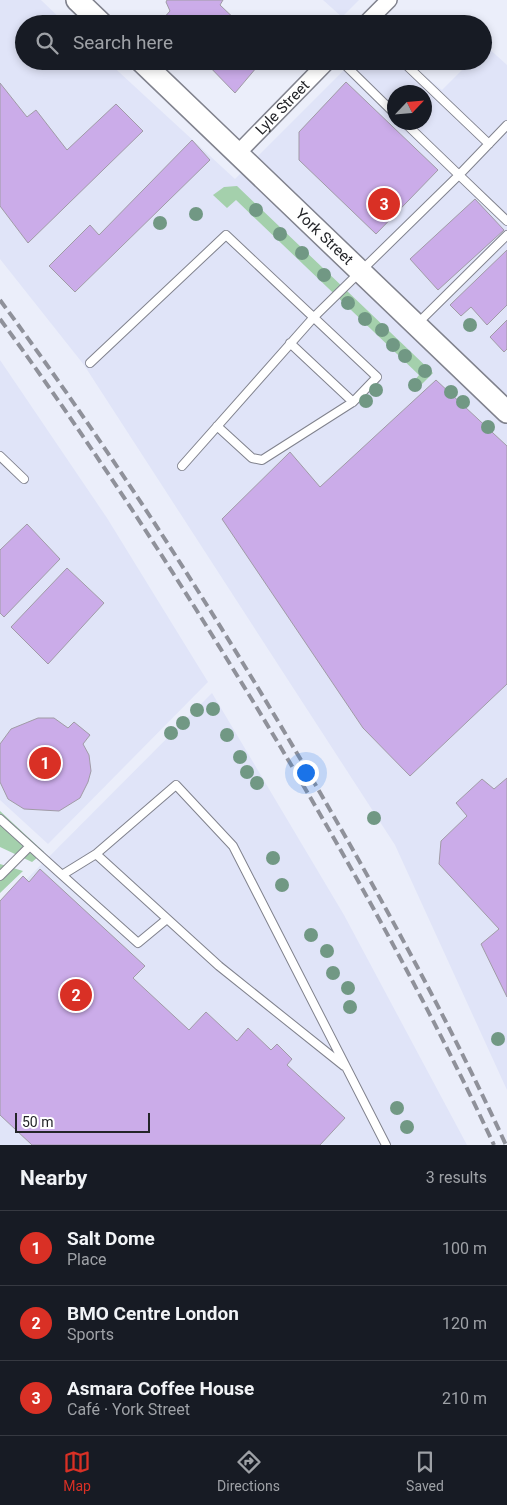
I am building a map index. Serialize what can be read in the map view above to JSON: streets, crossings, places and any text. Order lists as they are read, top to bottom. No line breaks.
{"streets":{"main road":["York Street"],"street":["Lyle Street"]},"crossings":[["Lyle Street","York Street"]],"scale_bar":"50 m","north":"top right","page":{"search":"Search here","pins":["3","1","2"],"scale":"50 m","heading":["Nearby","3 results"],"list":[{"mark":"1","name":"Salt Dome","note":"Place","value":"100 m"},{"mark":"2","name":"BMO Centre London","note":"Sports","value":"120 m"},{"mark":"3","name":"Asmara Coffee House","note":"Café · York Street","value":"210 m"}],"nav":["Map","Directions","Saved"]}}
